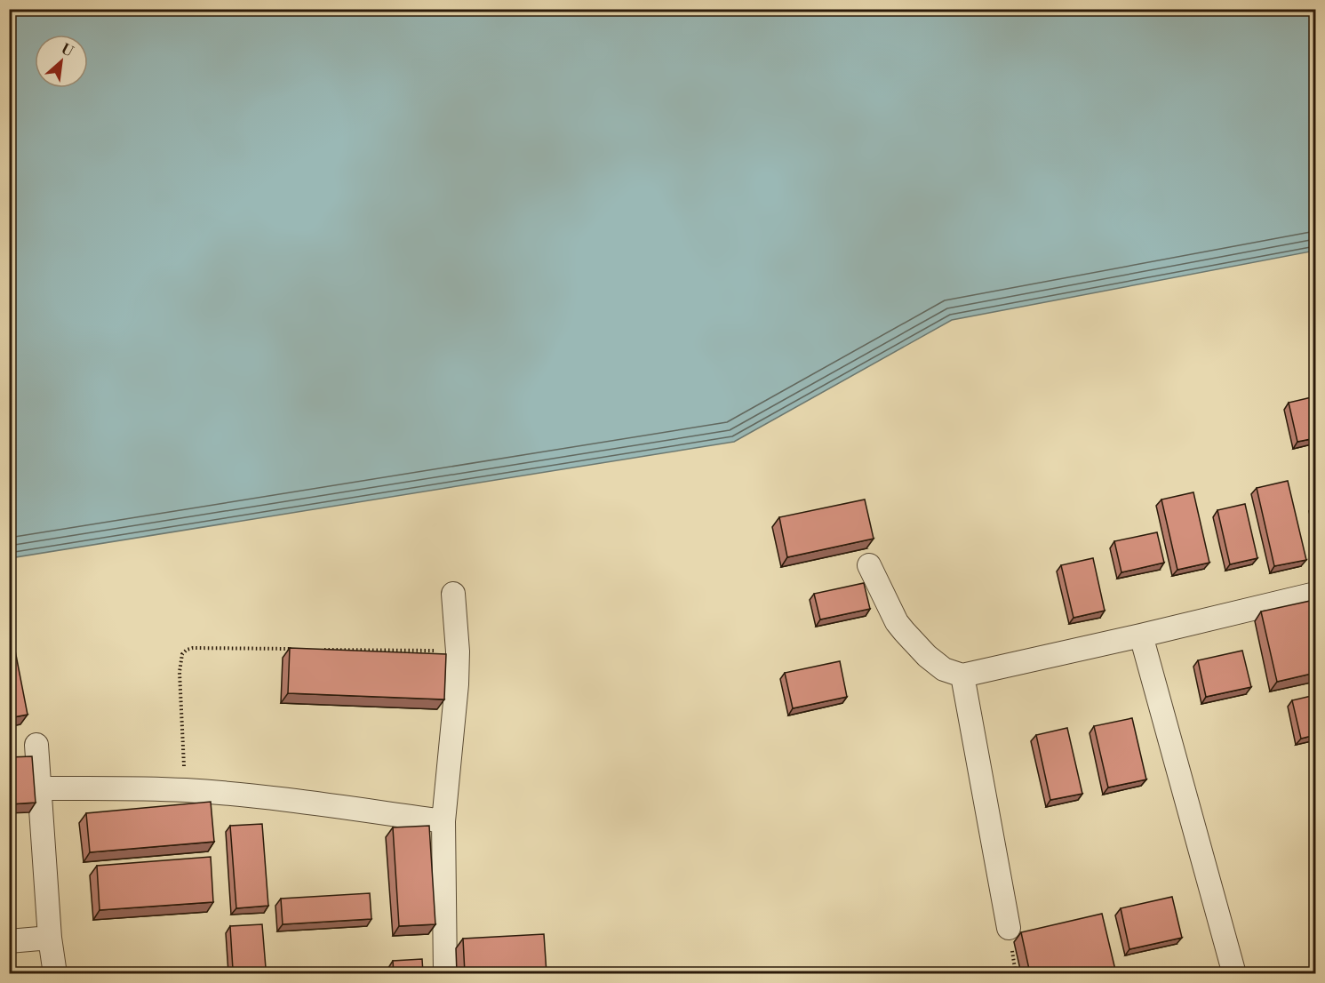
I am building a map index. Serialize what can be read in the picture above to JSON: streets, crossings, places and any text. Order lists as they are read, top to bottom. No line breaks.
{"north":"top right"}
